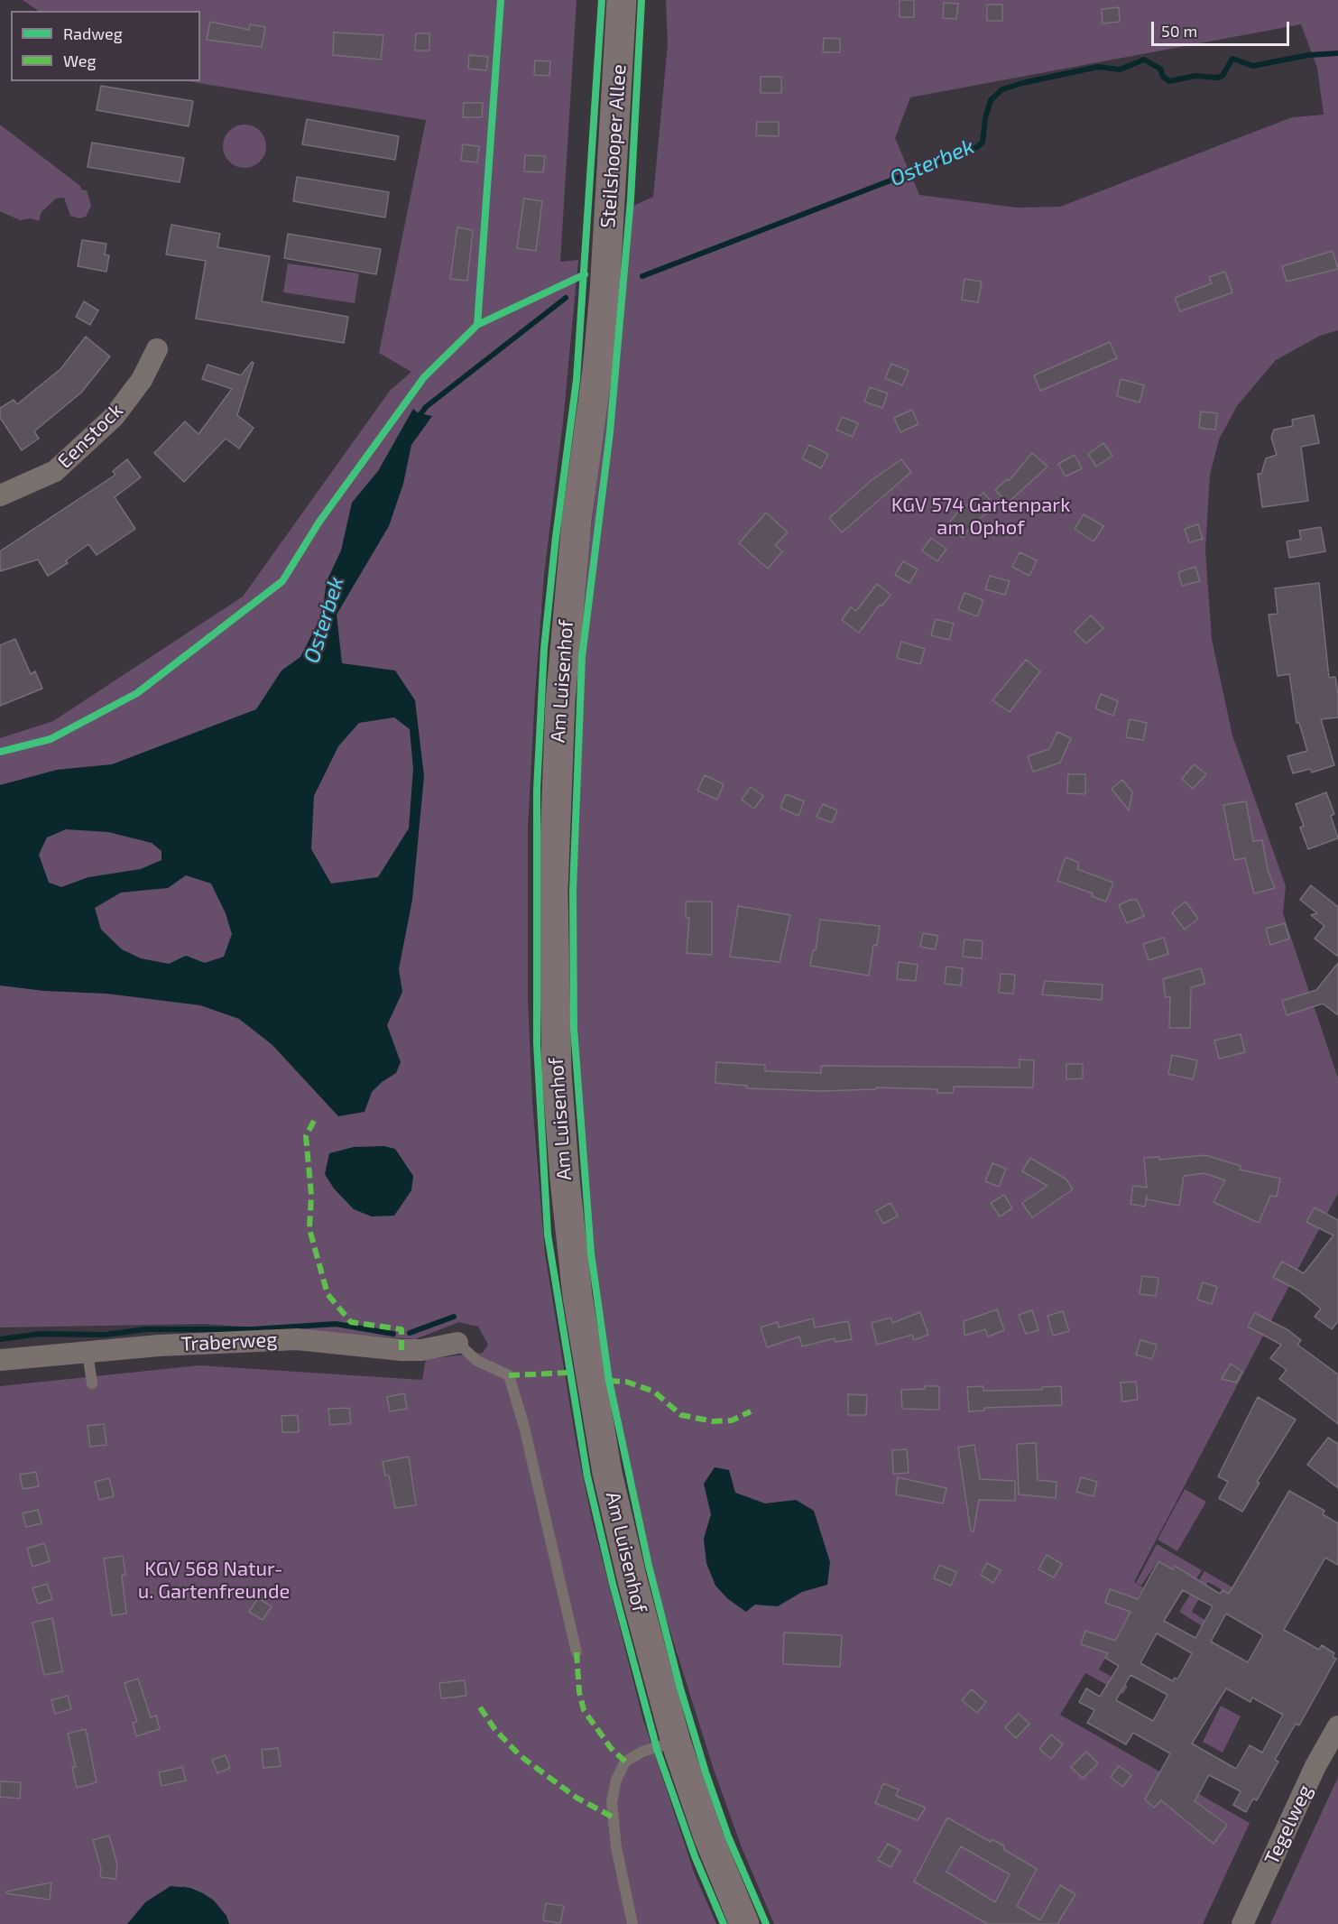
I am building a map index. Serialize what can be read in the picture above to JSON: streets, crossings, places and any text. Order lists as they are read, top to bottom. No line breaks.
{"streets":{"main road":["Steilshooper Allee","Am Luisenhof"],"street":["Eenstock","Traberweg","Tegelweg"]},"crossings":[["Steilshooper Allee","Am Luisenhof"]],"water":["Osterbek"],"parks":["KGV 574 Gartenpark am Ophof","KGV 568 Natur- u. Gartenfreunde"],"legend":["Radweg","Weg"],"scale_bar":"50 m"}
